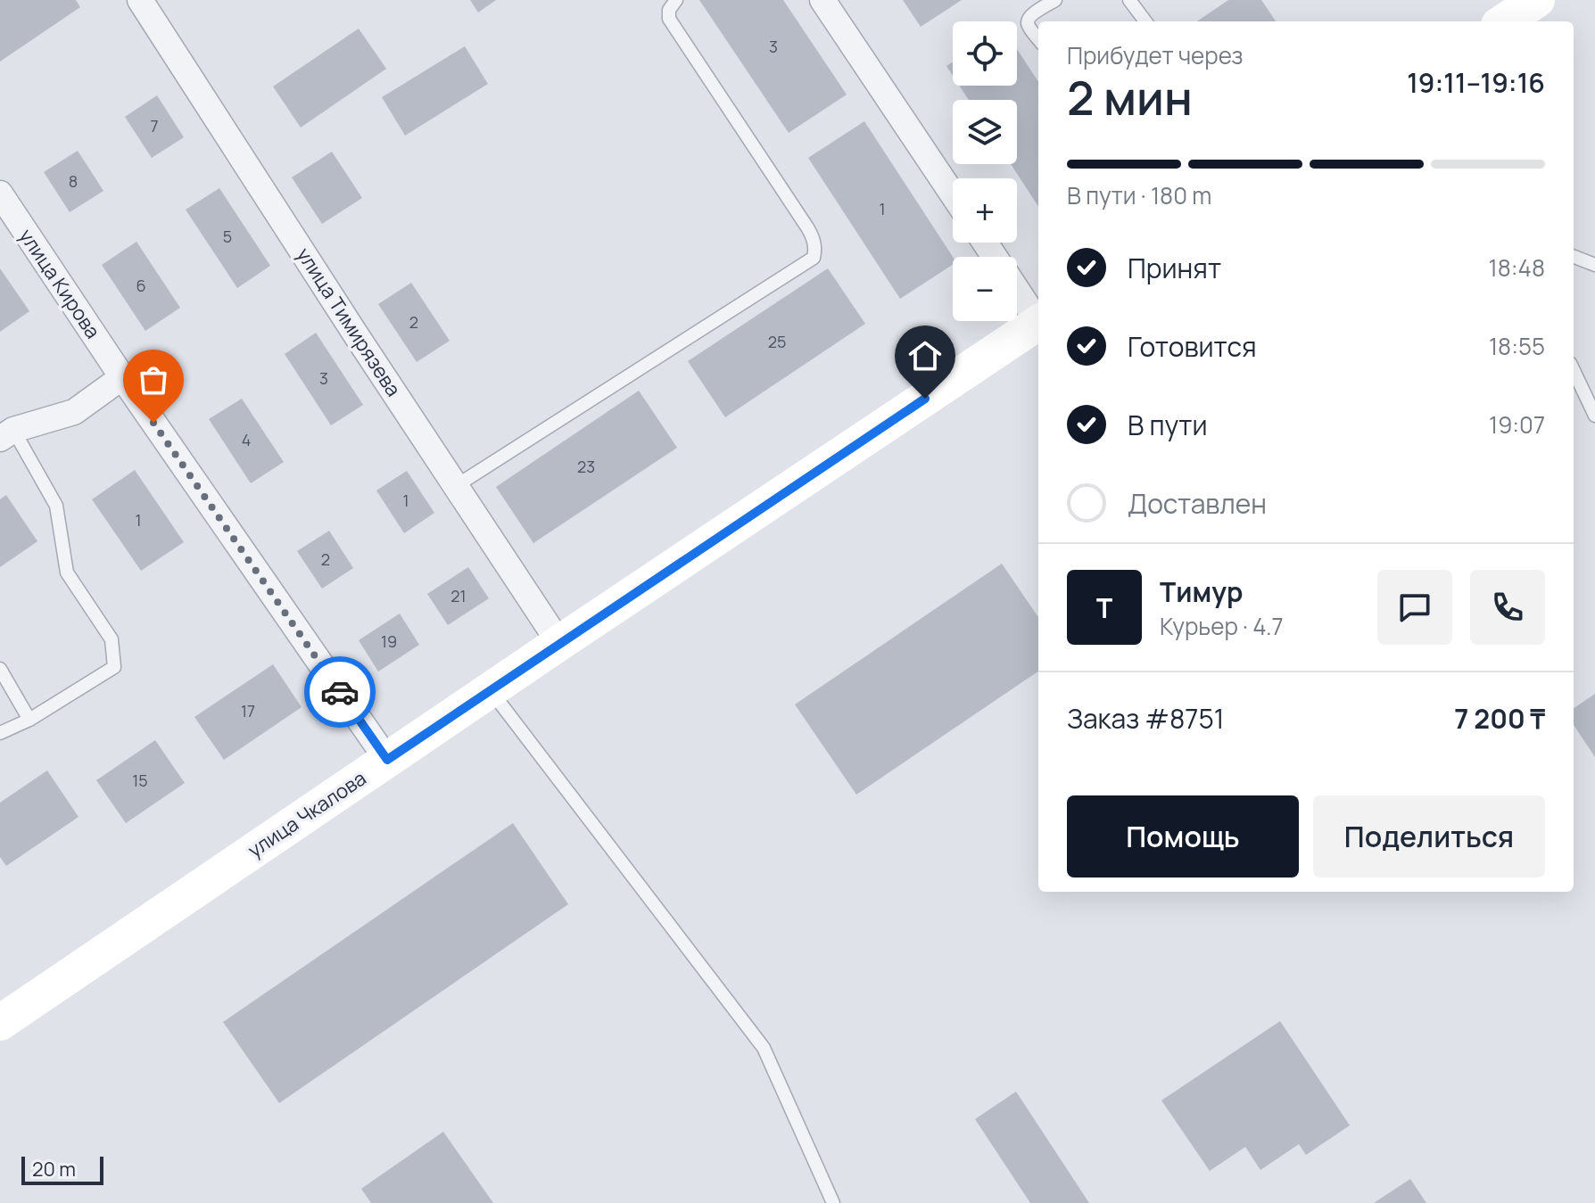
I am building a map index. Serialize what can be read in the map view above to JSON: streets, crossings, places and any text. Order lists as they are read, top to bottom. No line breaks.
{"streets":{"main road":["улица Чкалова"],"street":["улица Кирова","улица Тимирязева"]},"crossings":[["улица Кирова","улица Чкалова"],["улица Тимирязева","улица Чкалова"]],"house_numbers":["3","7","8","1","5","6","2","25","3","4","23","1","1","2","21","19","17","15"],"scale_bar":"20 m","page":{"map_buttons":["+","−"],"heading":["2 мин","Прибудет через","19:11–19:16"],"panel":["Тимур","Курьер · 4.7","Заказ #8751","7 200 ₸"],"bar":"В пути · 180 m","list":[["Принят","18:48"],["Готовится","18:55"],["В пути","19:07"],"Доставлен"],"round":"Т","buttons":["Помощь","Поделиться"],"scale":"20 m"}}
